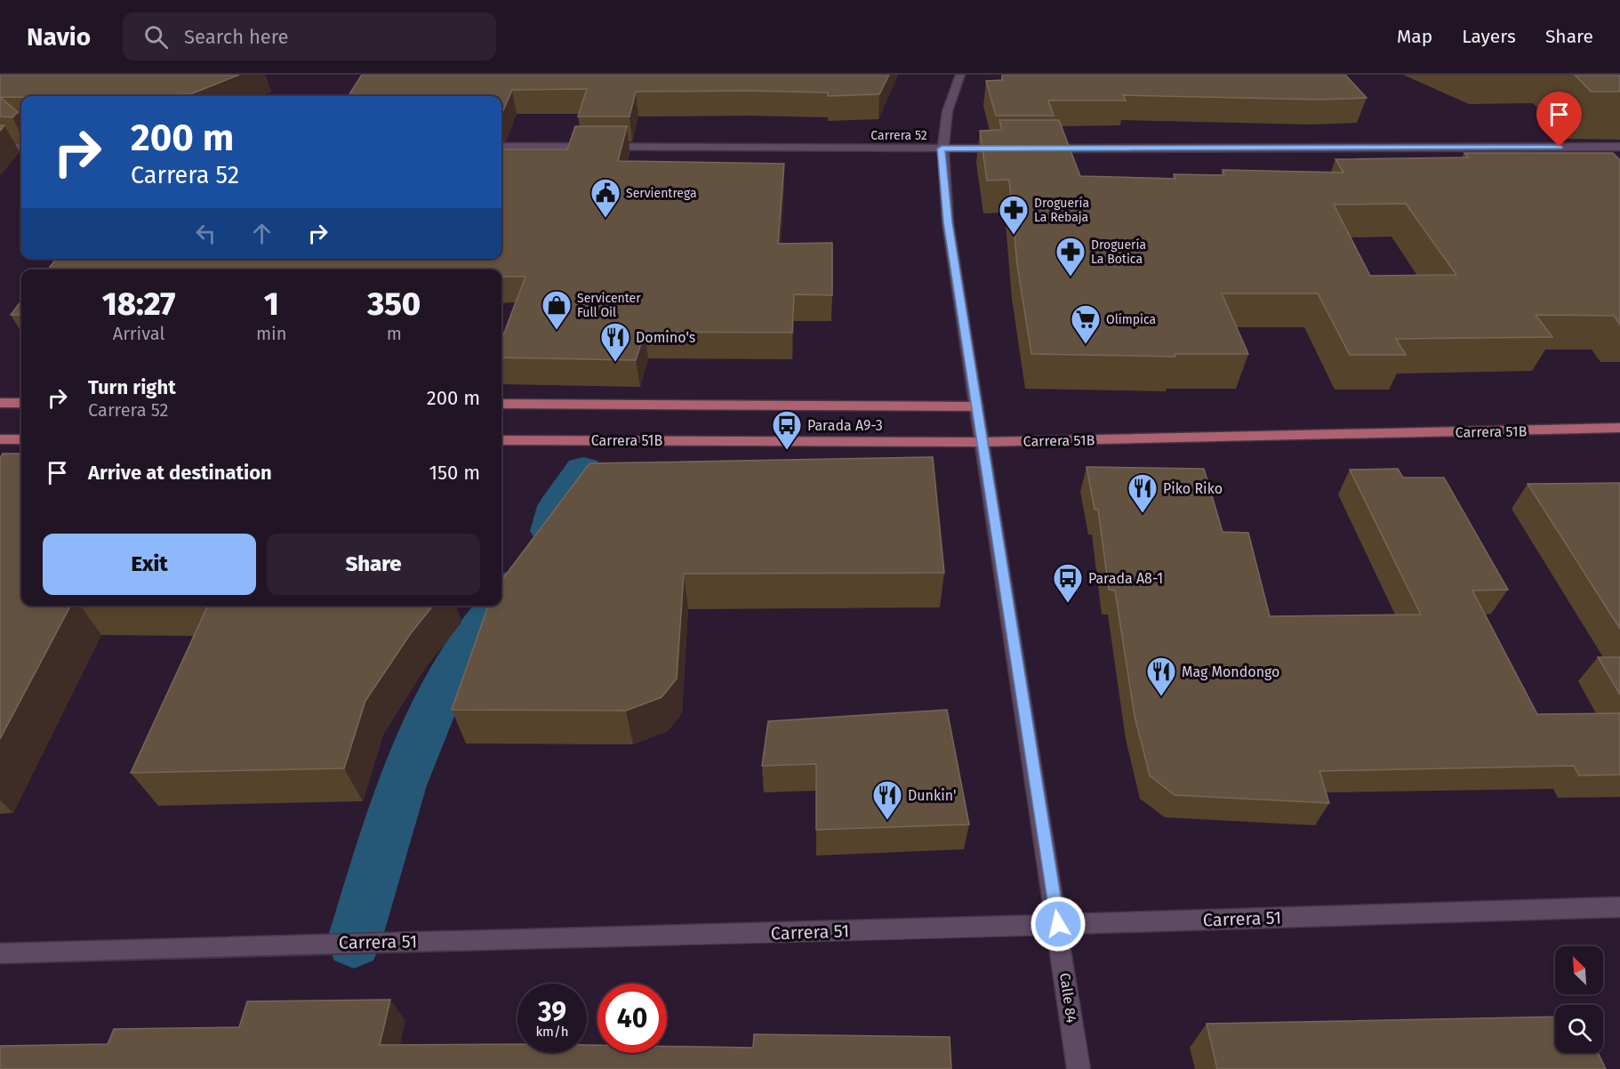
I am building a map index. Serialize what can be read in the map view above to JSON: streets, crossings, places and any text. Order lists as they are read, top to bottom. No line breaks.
{"streets":{"main road":["Carrera 51B"],"street":["Carrera 52","Carrera 51","Calle 84"]},"crossings":[["Carrera 52","Calle 84"],["Carrera 51B","Calle 84"],["Carrera 51","Calle 84"]],"places":{"public building":["Servientrega"],"pharmacy":["Droguería La Rebaja","Droguería La Botica"],"shop":["Servicenter Full Oil"],"supermarket":["Olímpica"],"restaurant":["Domino's","Piko Riko","Mag Mondongo","Dunkin'"],"bus stop":["Parada A9-3","Parada A8-1"]},"north":"top left","page":{"header":"Navio","search":"Search here","nav":["Map","Layers","Share"],"turn":["200 m","Carrera 52"],"eta":["18:27","Arrival","1","min","350","m"],"list":[{"name":"Turn right","note":"Carrera 52","value":"200 m"},{"name":"Arrive at destination","value":"150 m"}],"buttons":["Exit","Share"],"speed":"39 km/h","limit":"40"}}
